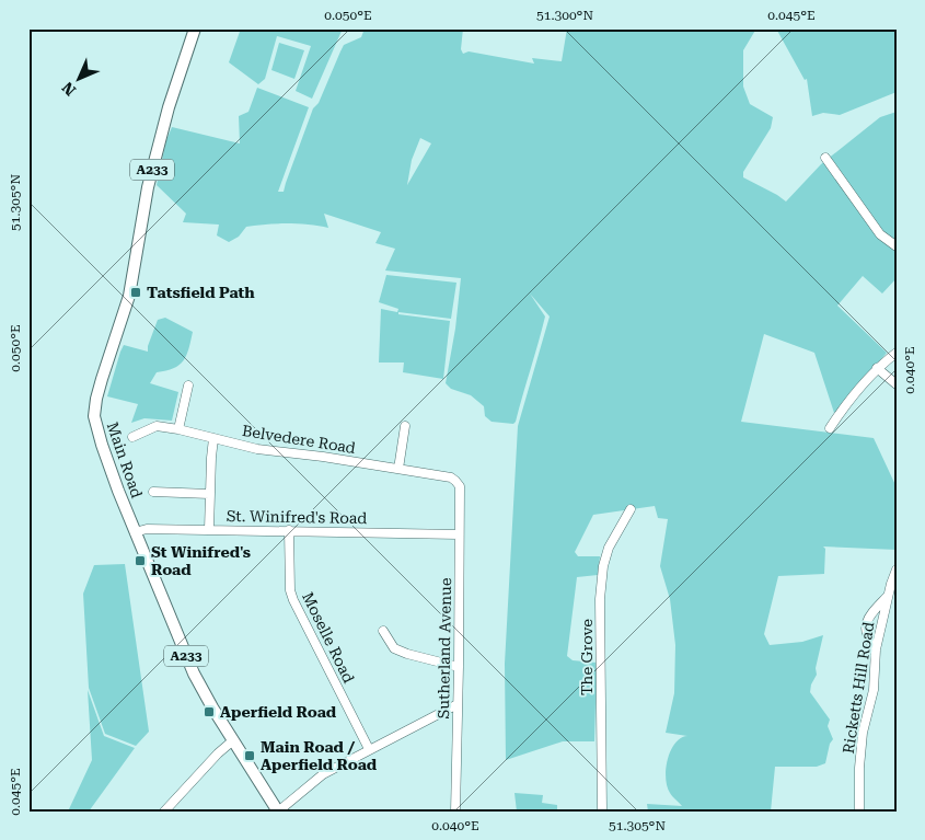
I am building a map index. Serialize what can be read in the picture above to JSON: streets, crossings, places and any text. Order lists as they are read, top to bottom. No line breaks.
{"streets":{"main road":["A233","Main Road"],"street":["Belvedere Road","St. Winifred's Road","Moselle Road","Sutherland Avenue","The Grove","Ricketts Hill Road"]},"crossings":[["Belvedere Road","Sutherland Avenue"],["Main Road","St. Winifred's Road"],["St. Winifred's Road","Moselle Road"],["St. Winifred's Road","Sutherland Avenue"]],"places":{"transit":["Tatsfield Path","St Winifred's Road","Aperfield Road","Main Road / Aperfield Road"]},"north":"bottom left","coordinates":["0.050°E","51.300°N","0.045°E","51.305°N","0.040°E"]}
